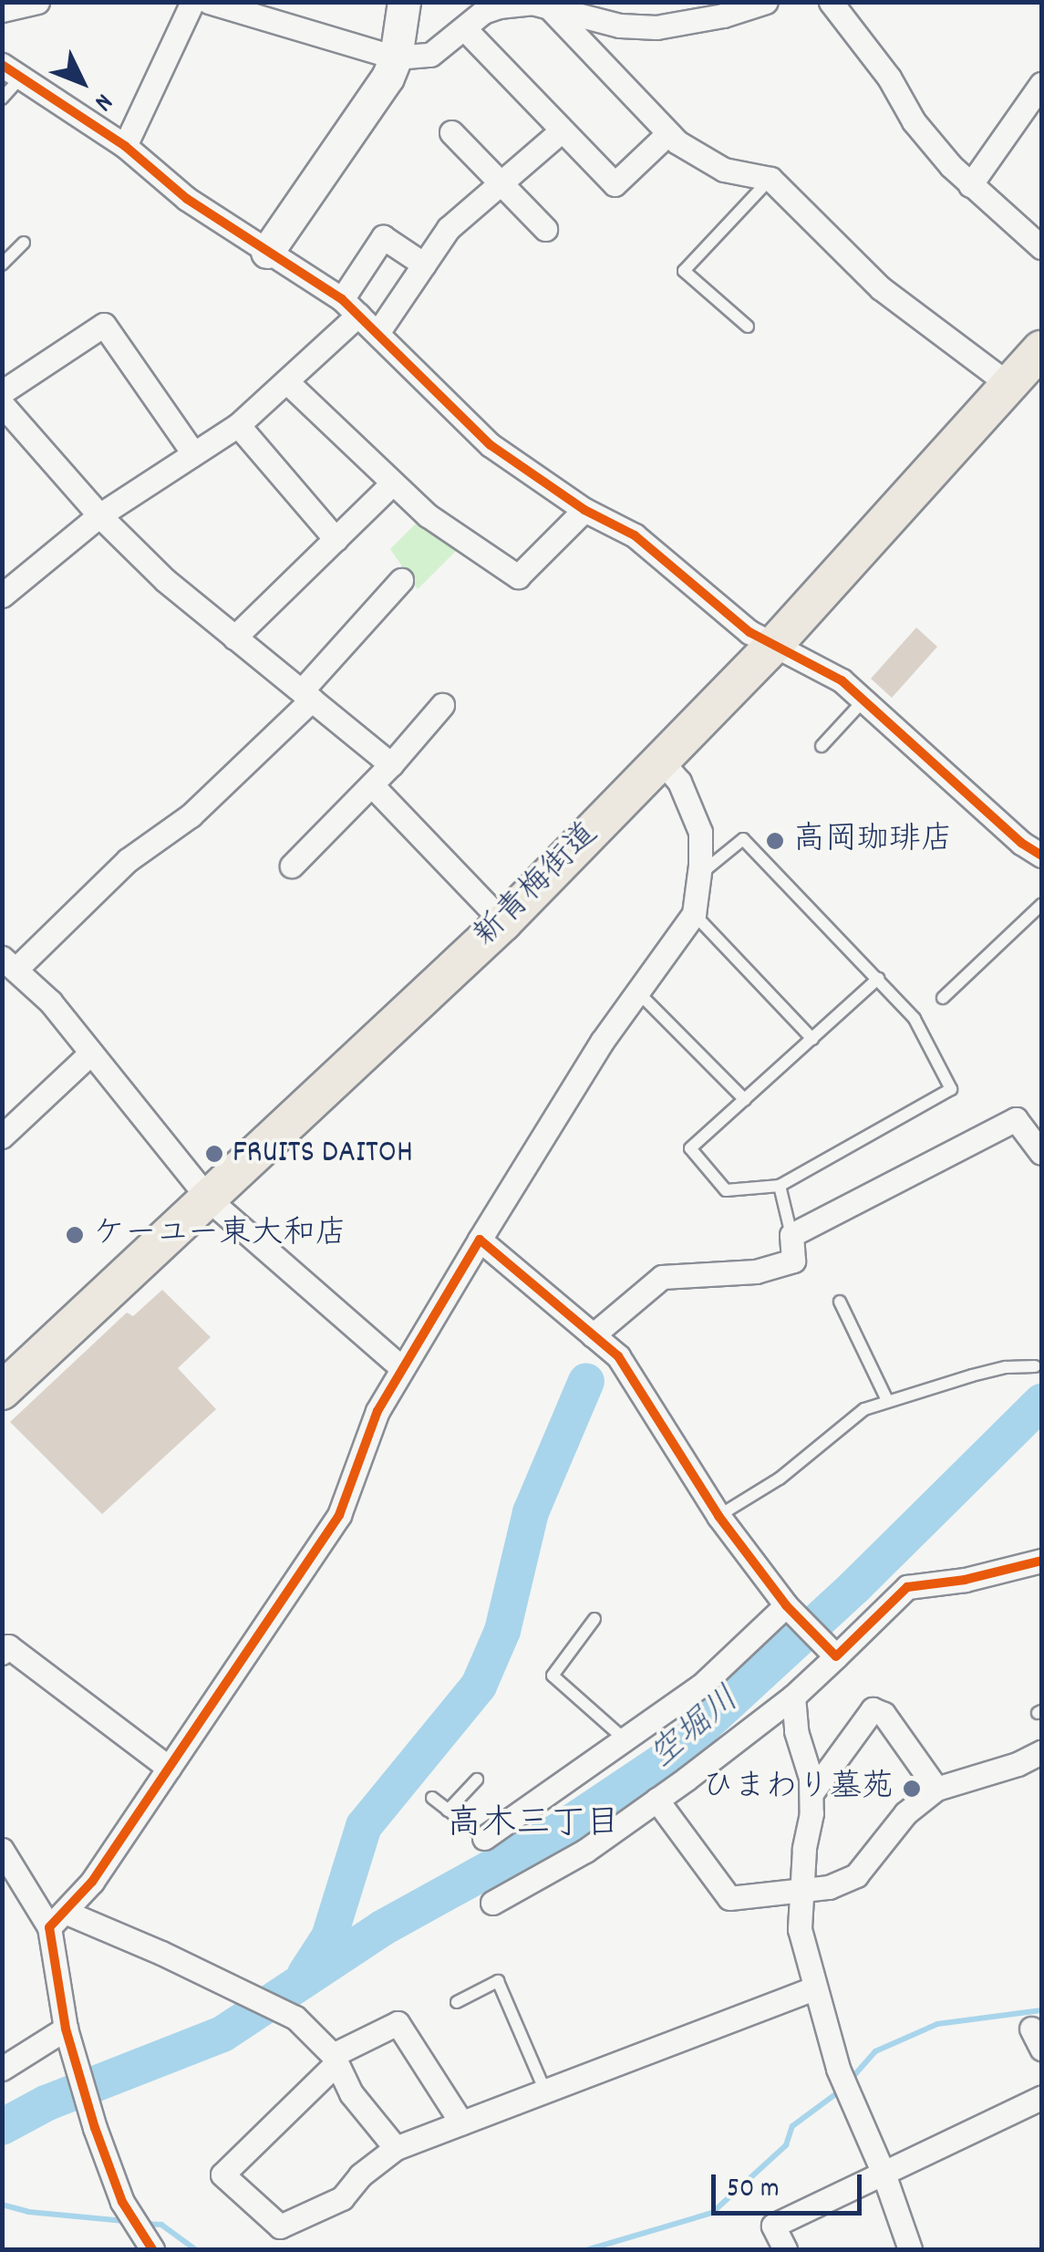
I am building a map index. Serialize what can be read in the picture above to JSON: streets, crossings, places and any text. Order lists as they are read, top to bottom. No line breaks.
{"streets":{"main road":["新青梅街道"]},"districts":["高木三丁目"],"water":["空堀川"],"places":["高岡珈琲店","FRUITS DAITOH","ケーユー東大和店","ひまわり墓苑"],"scale_bar":"50 m","north":"bottom right"}
